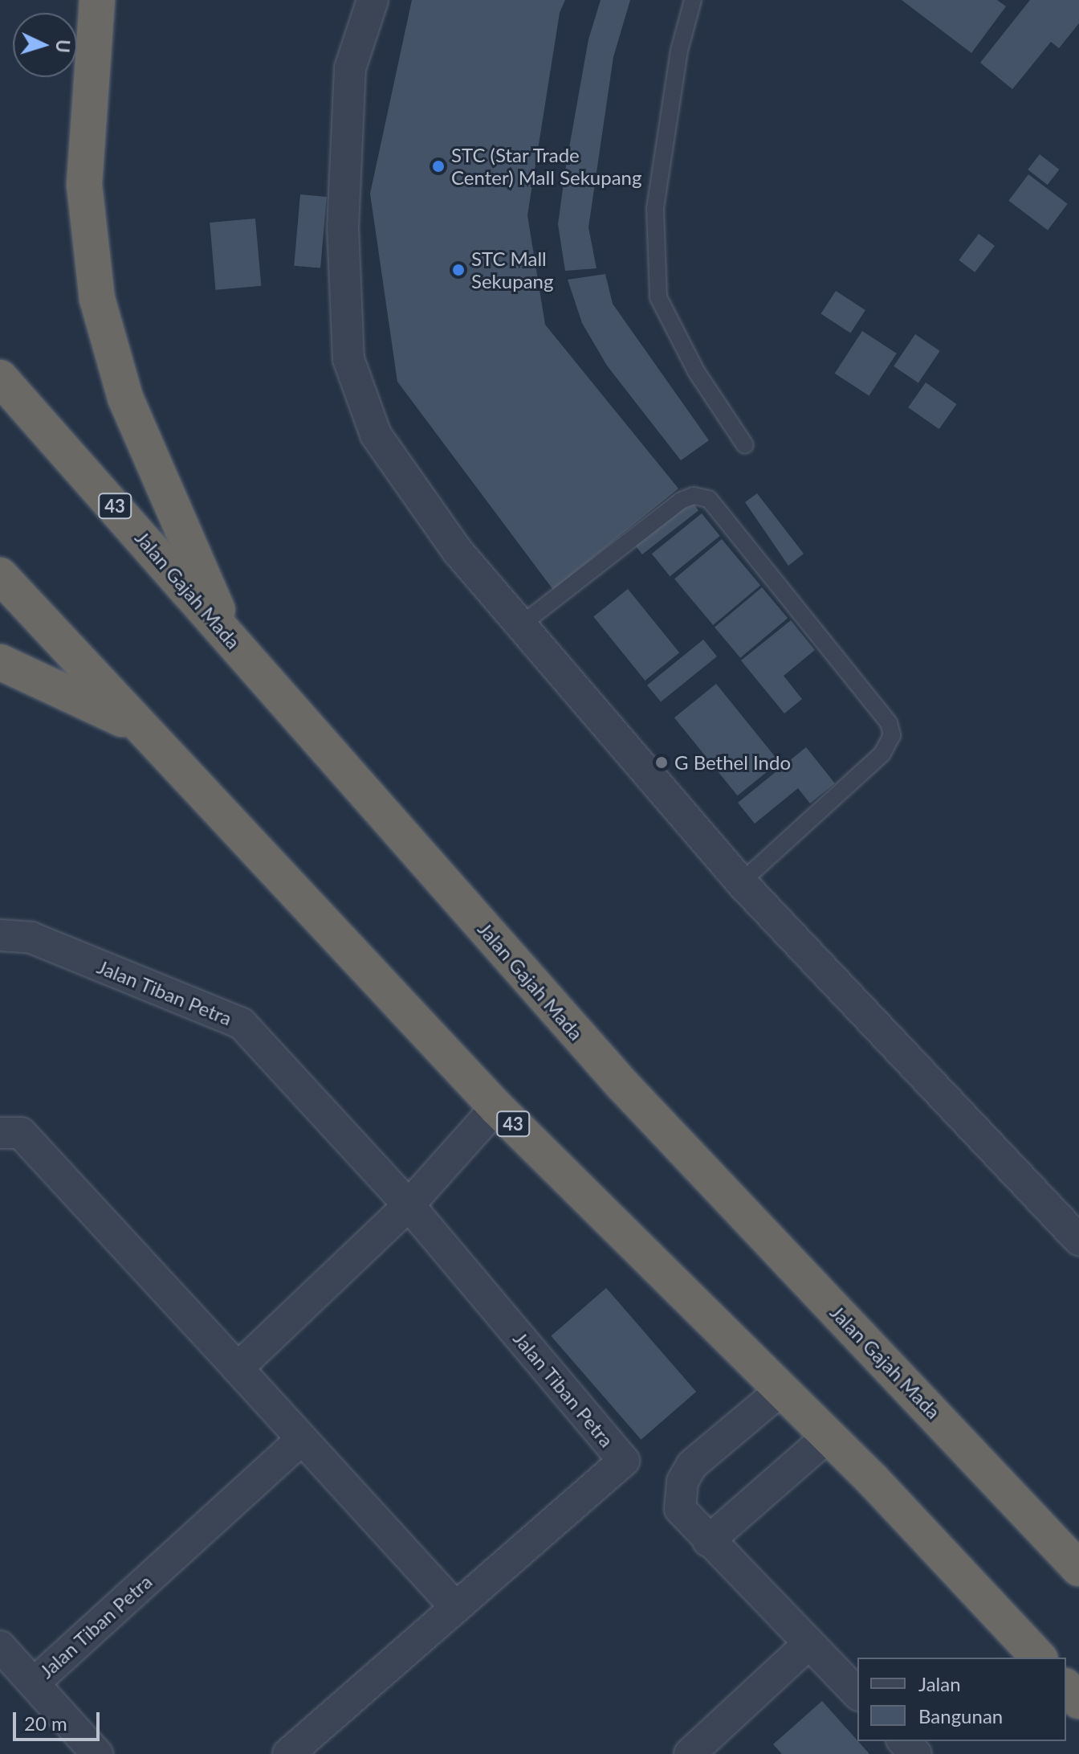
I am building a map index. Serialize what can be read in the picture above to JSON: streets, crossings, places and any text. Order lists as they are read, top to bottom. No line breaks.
{"streets":{"highway":["43","Jalan Gajah Mada"],"street":["Jalan Tiban Petra"]},"places":["STC (Star Trade Center) Mall Sekupang","STC Mall Sekupang","G Bethel Indo"],"legend":["Jalan","Bangunan"],"scale_bar":"20 m","north":"right"}
